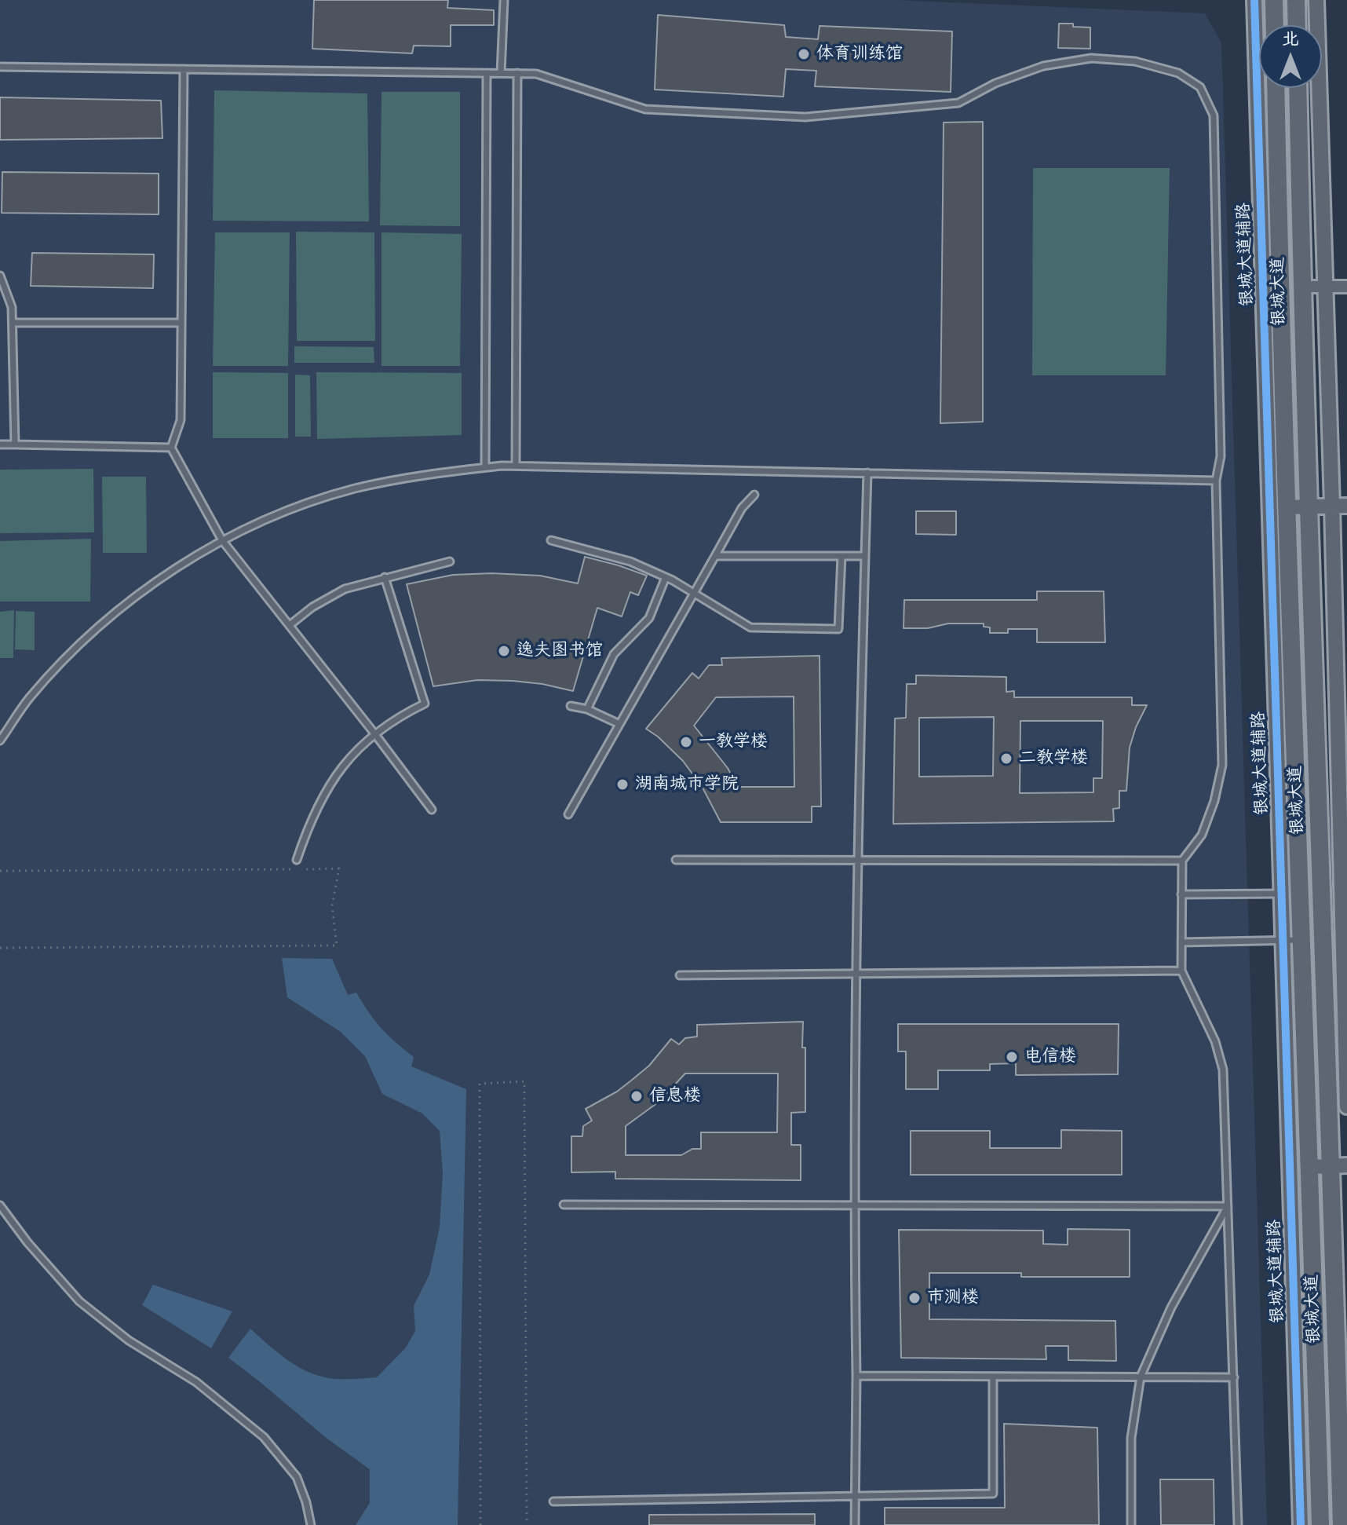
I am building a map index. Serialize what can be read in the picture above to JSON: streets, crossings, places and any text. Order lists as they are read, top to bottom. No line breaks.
{"streets":{"main road":["银城大道"],"street":["银城大道辅路"]},"places":["体育训练馆","逸夫图书馆","一教学楼","二教学楼","湖南城市学院","电信楼","信息楼","市测楼"],"north":"top"}
